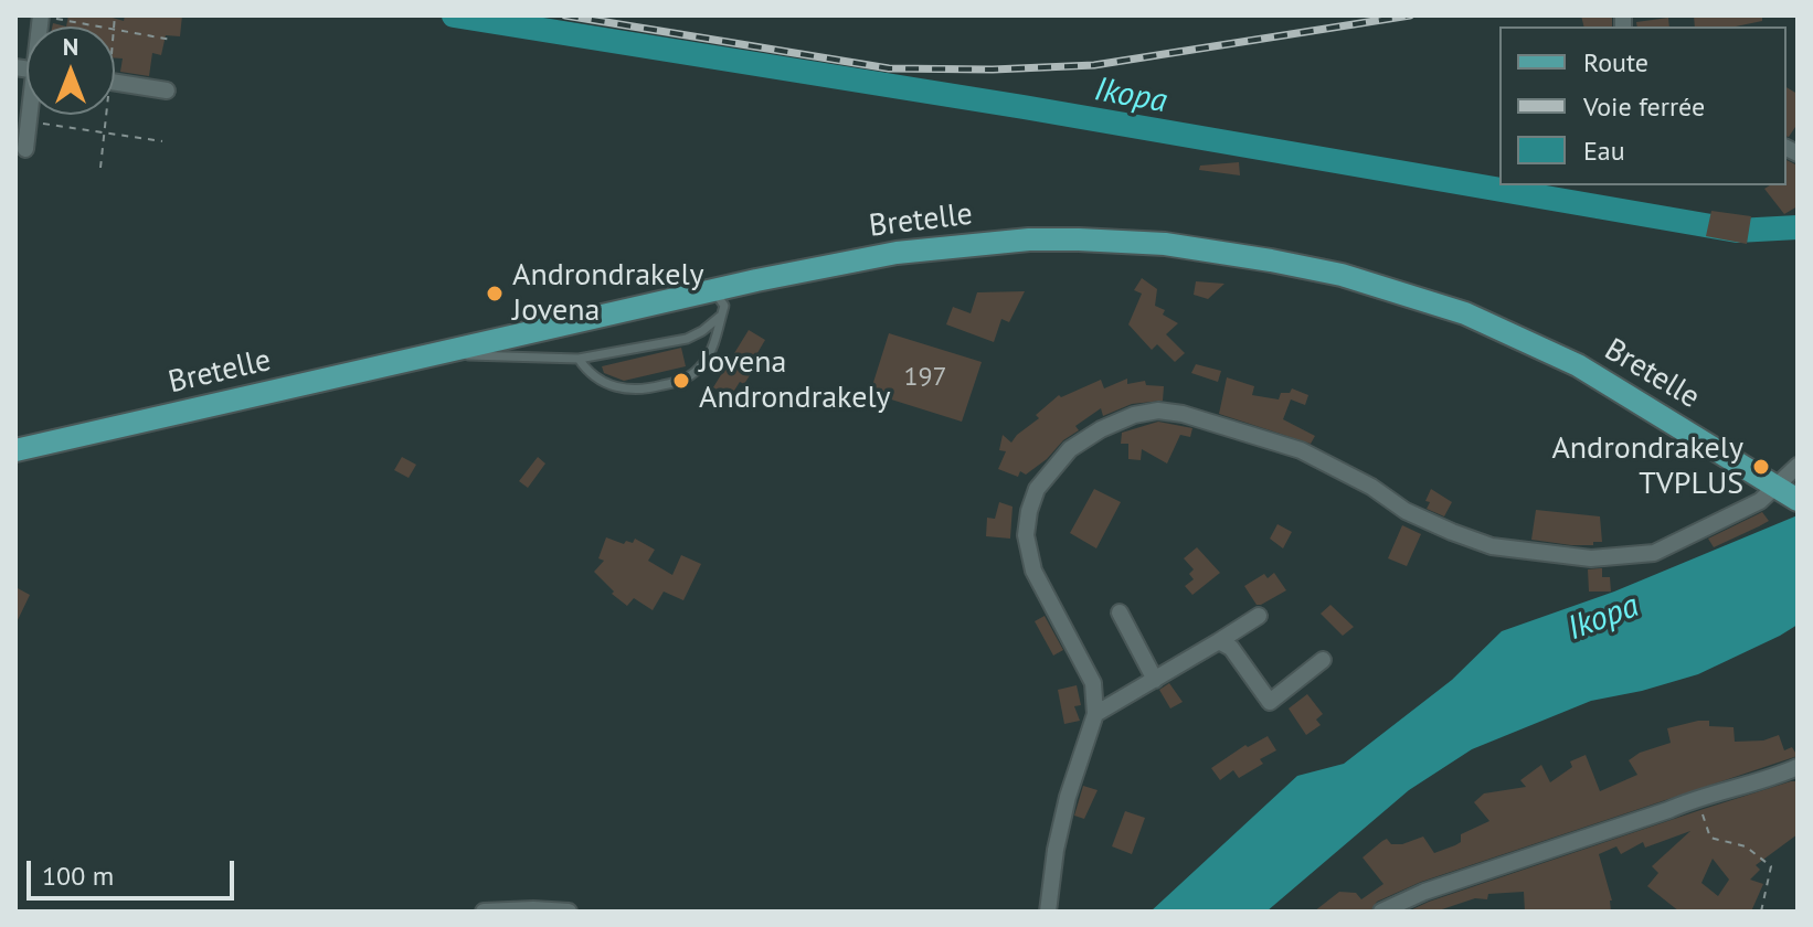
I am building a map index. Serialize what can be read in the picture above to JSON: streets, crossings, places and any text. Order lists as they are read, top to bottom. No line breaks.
{"streets":{"main road":["Bretelle"]},"water":["Ikopa"],"places":["Androndrakely Jovena","Jovena Androndrakely","Androndrakely TVPLUS"],"house_numbers":["197"],"legend":["Route","Voie ferrée","Eau"],"scale_bar":"100 m","north":"top"}
